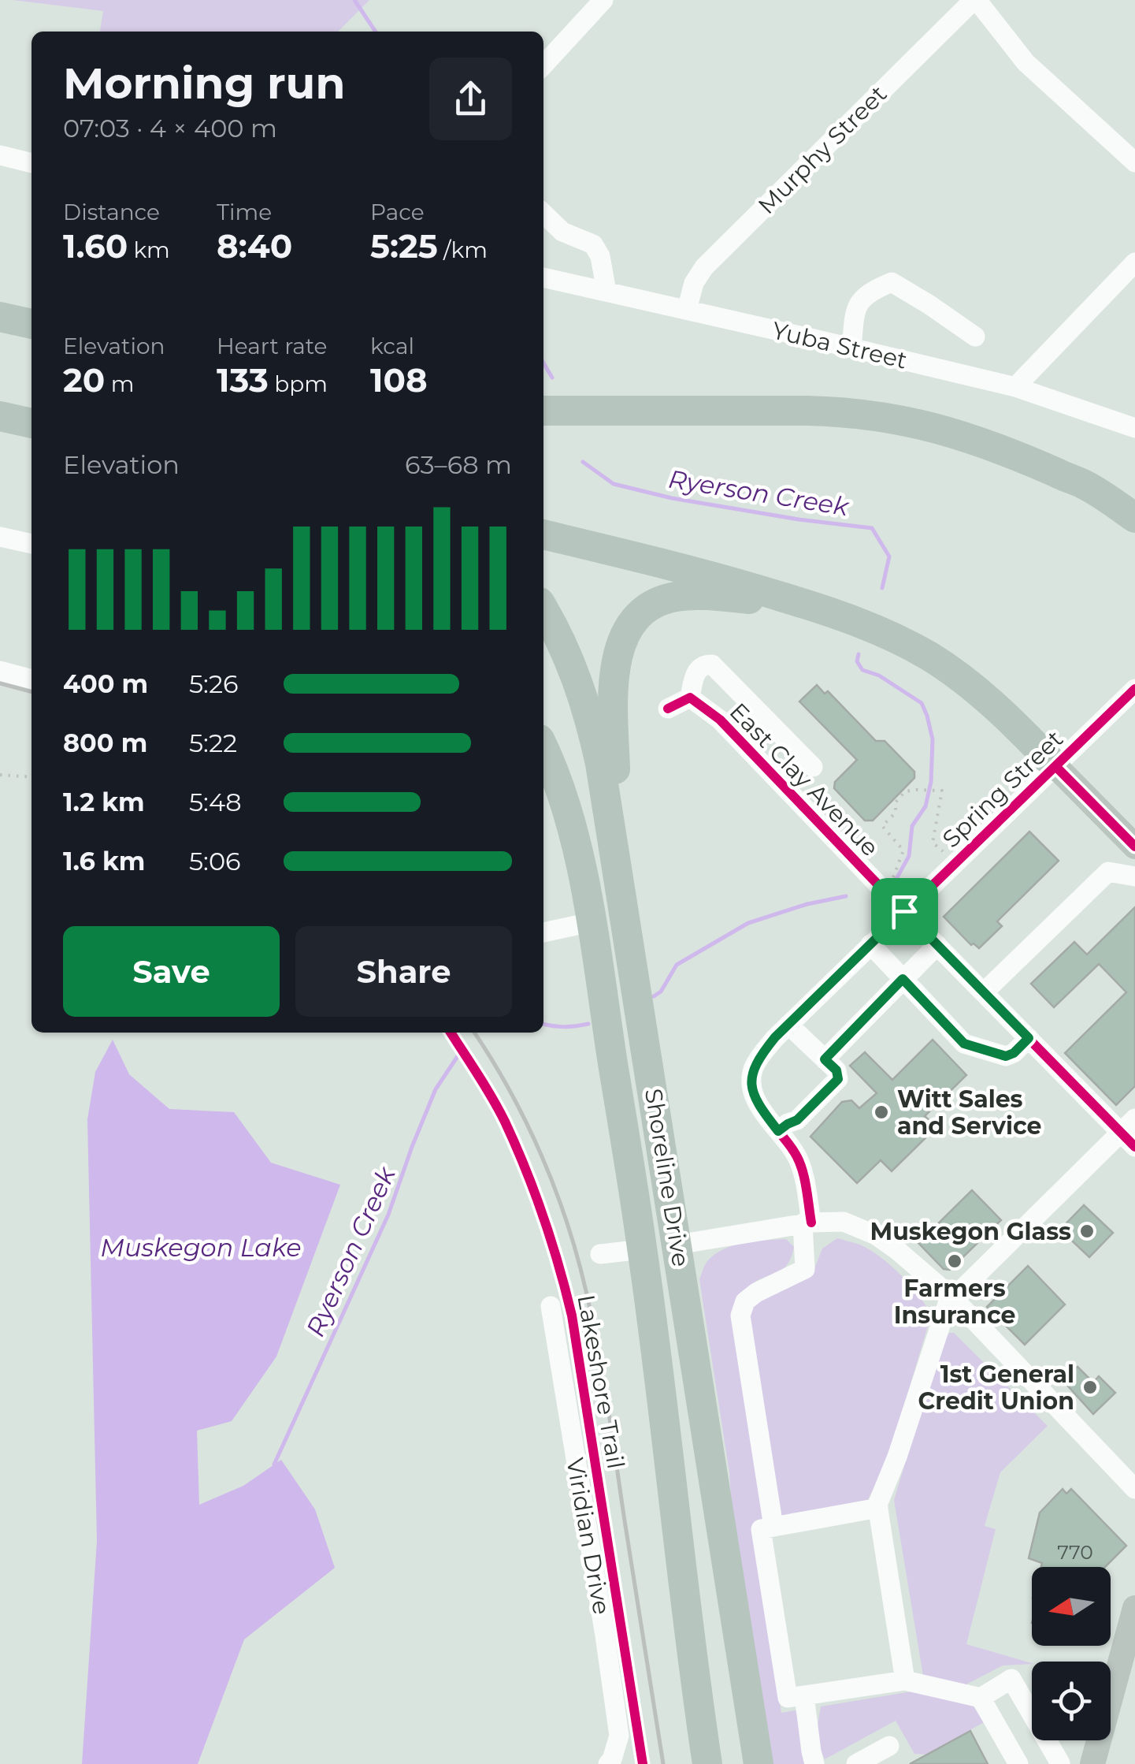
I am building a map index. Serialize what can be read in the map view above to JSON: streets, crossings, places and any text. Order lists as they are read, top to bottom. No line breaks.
{"streets":{"highway":["Shoreline Drive"],"street":["Murphy Street","Yuba Street","East Clay Avenue","Spring Street","Viridian Drive"],"cycle path":["Lakeshore Trail"]},"crossings":[["Murphy Street","Yuba Street"],["East Clay Avenue","Spring Street"]],"water":["Ryerson Creek","Muskegon Lake"],"places":["Witt Sales and Service","Muskegon Glass","Farmers Insurance","1st General Credit Union"],"house_numbers":["770"],"north":"left","page":{"heading":["Morning run","07:03 · 4 × 400 m"],"stats":[["Distance","1.60 km"],["Time","8:40"],["Pace","5:25 /km"],["Elevation","20 m"],["Heart rate","133 bpm"],["kcal","108"]],"chart":["Elevation","63–68 m"],"list":[{"name":"400 m","note":"5:26"},{"name":"800 m","note":"5:22"},{"name":"1.2 km","note":"5:48"},{"name":"1.6 km","note":"5:06"}],"buttons":["Save","Share"]}}
